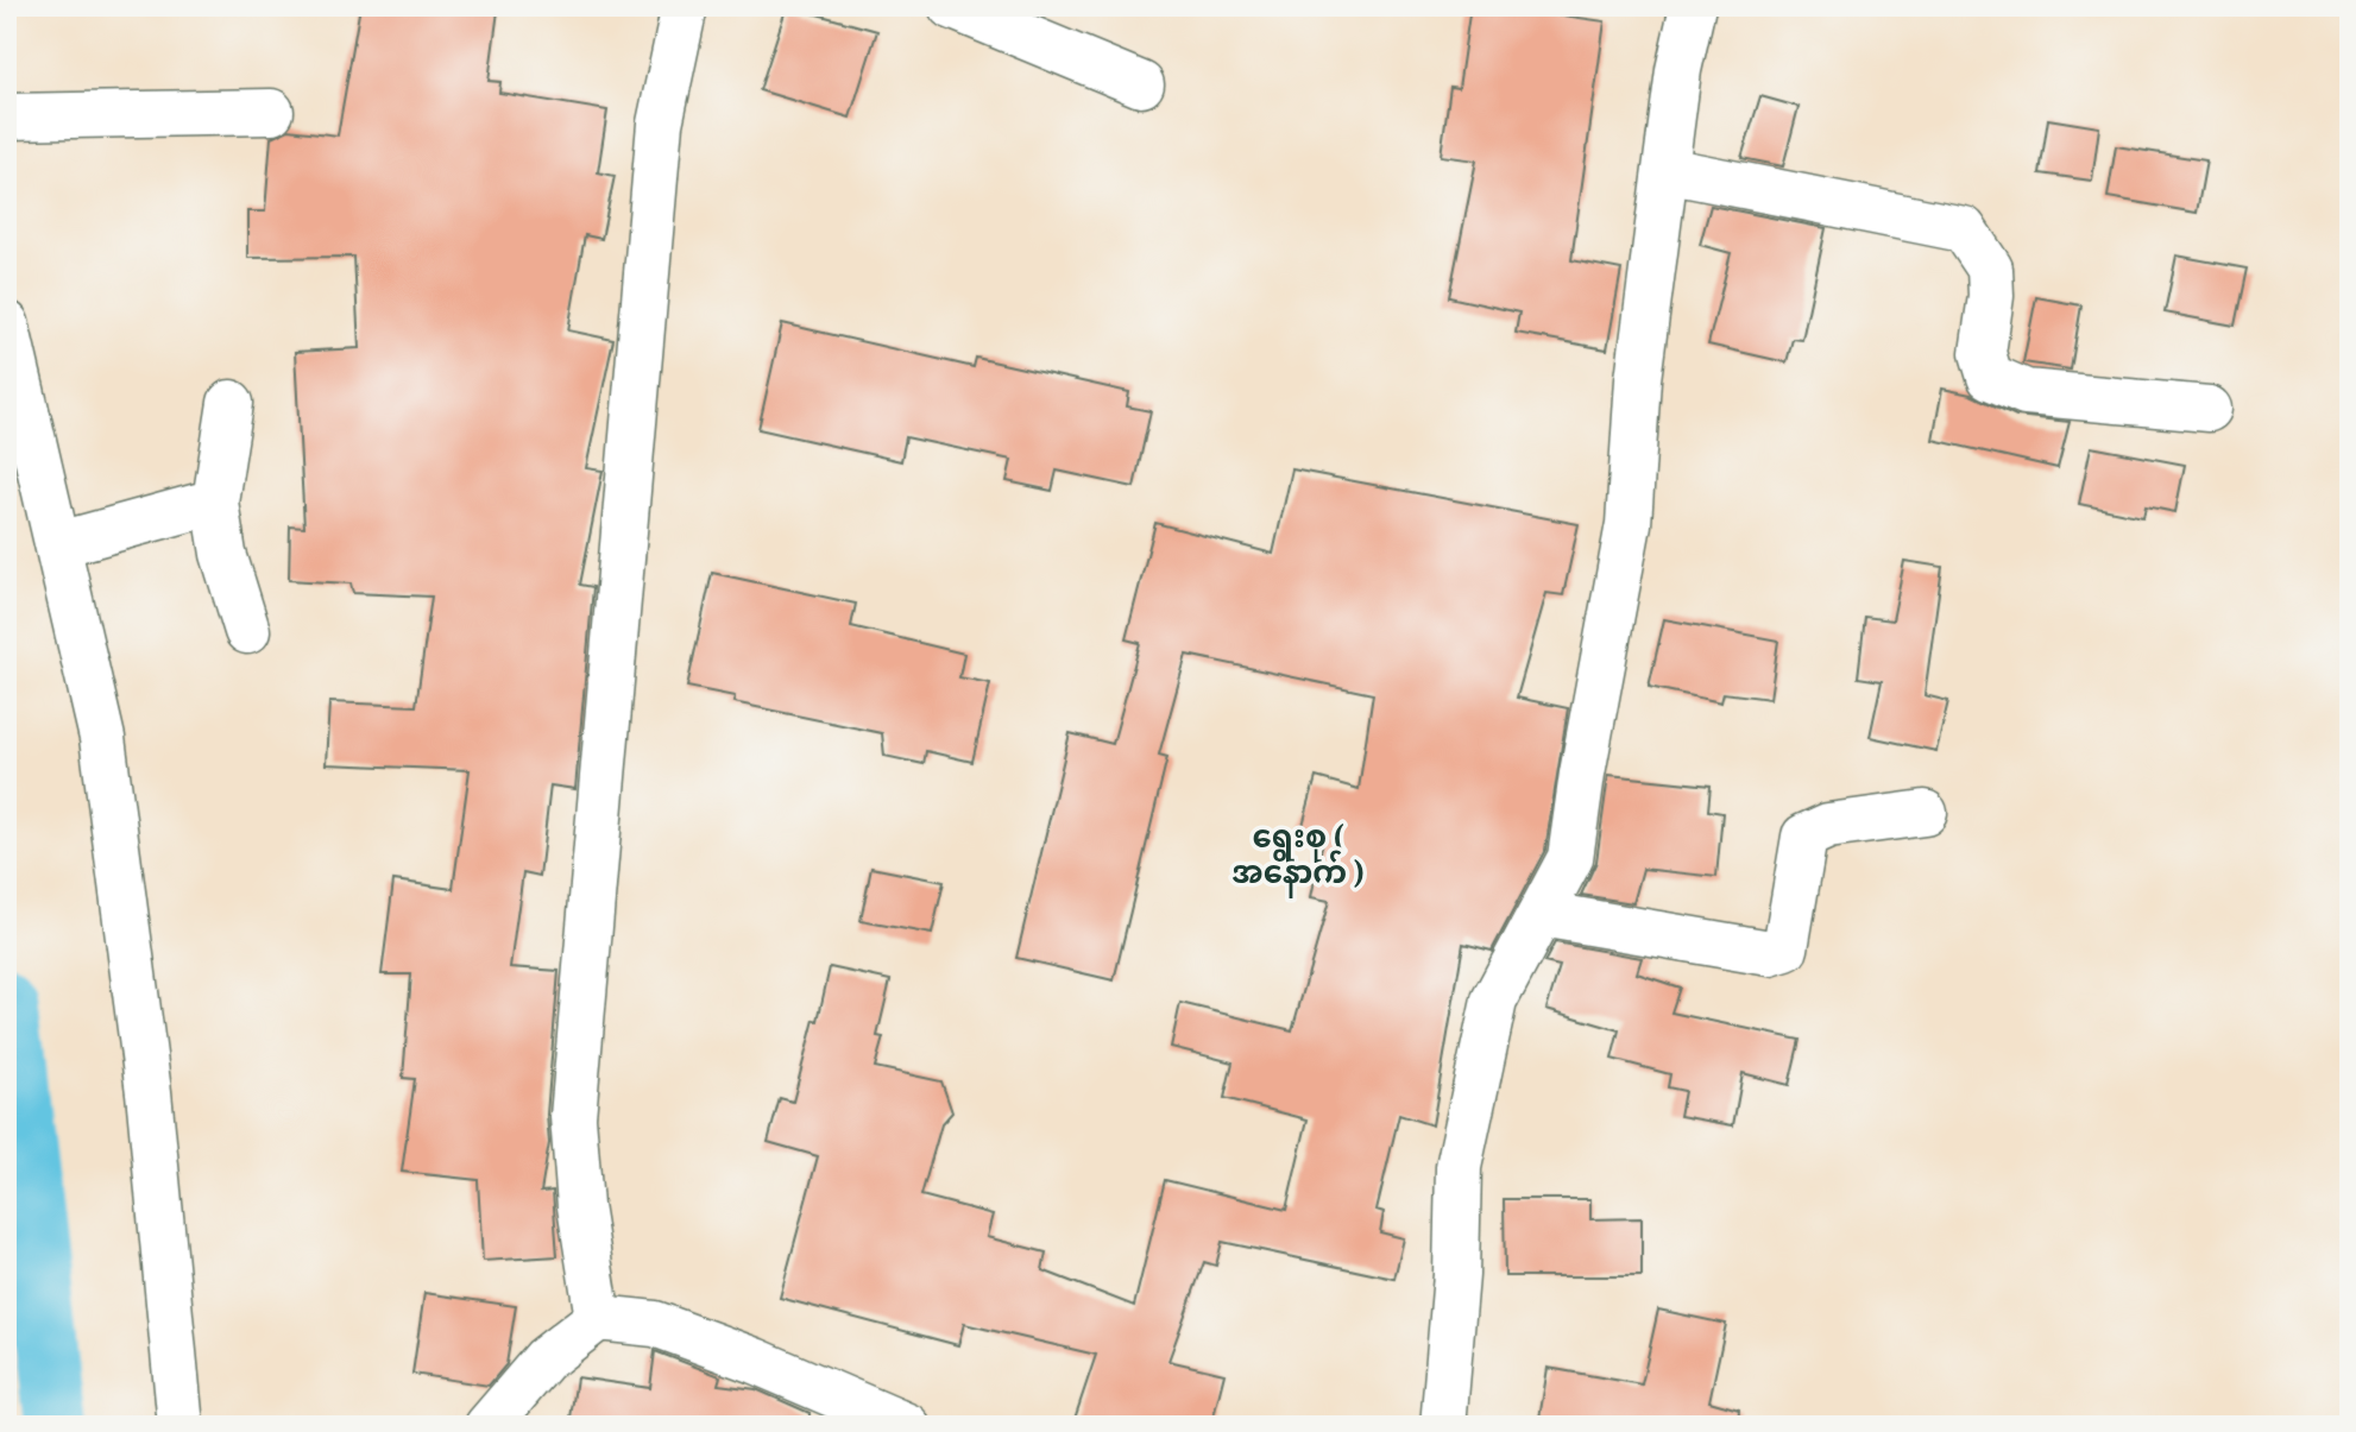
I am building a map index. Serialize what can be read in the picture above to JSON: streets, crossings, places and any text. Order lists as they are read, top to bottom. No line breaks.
{"districts":["ရွေးစု ( အနောက် )"]}
